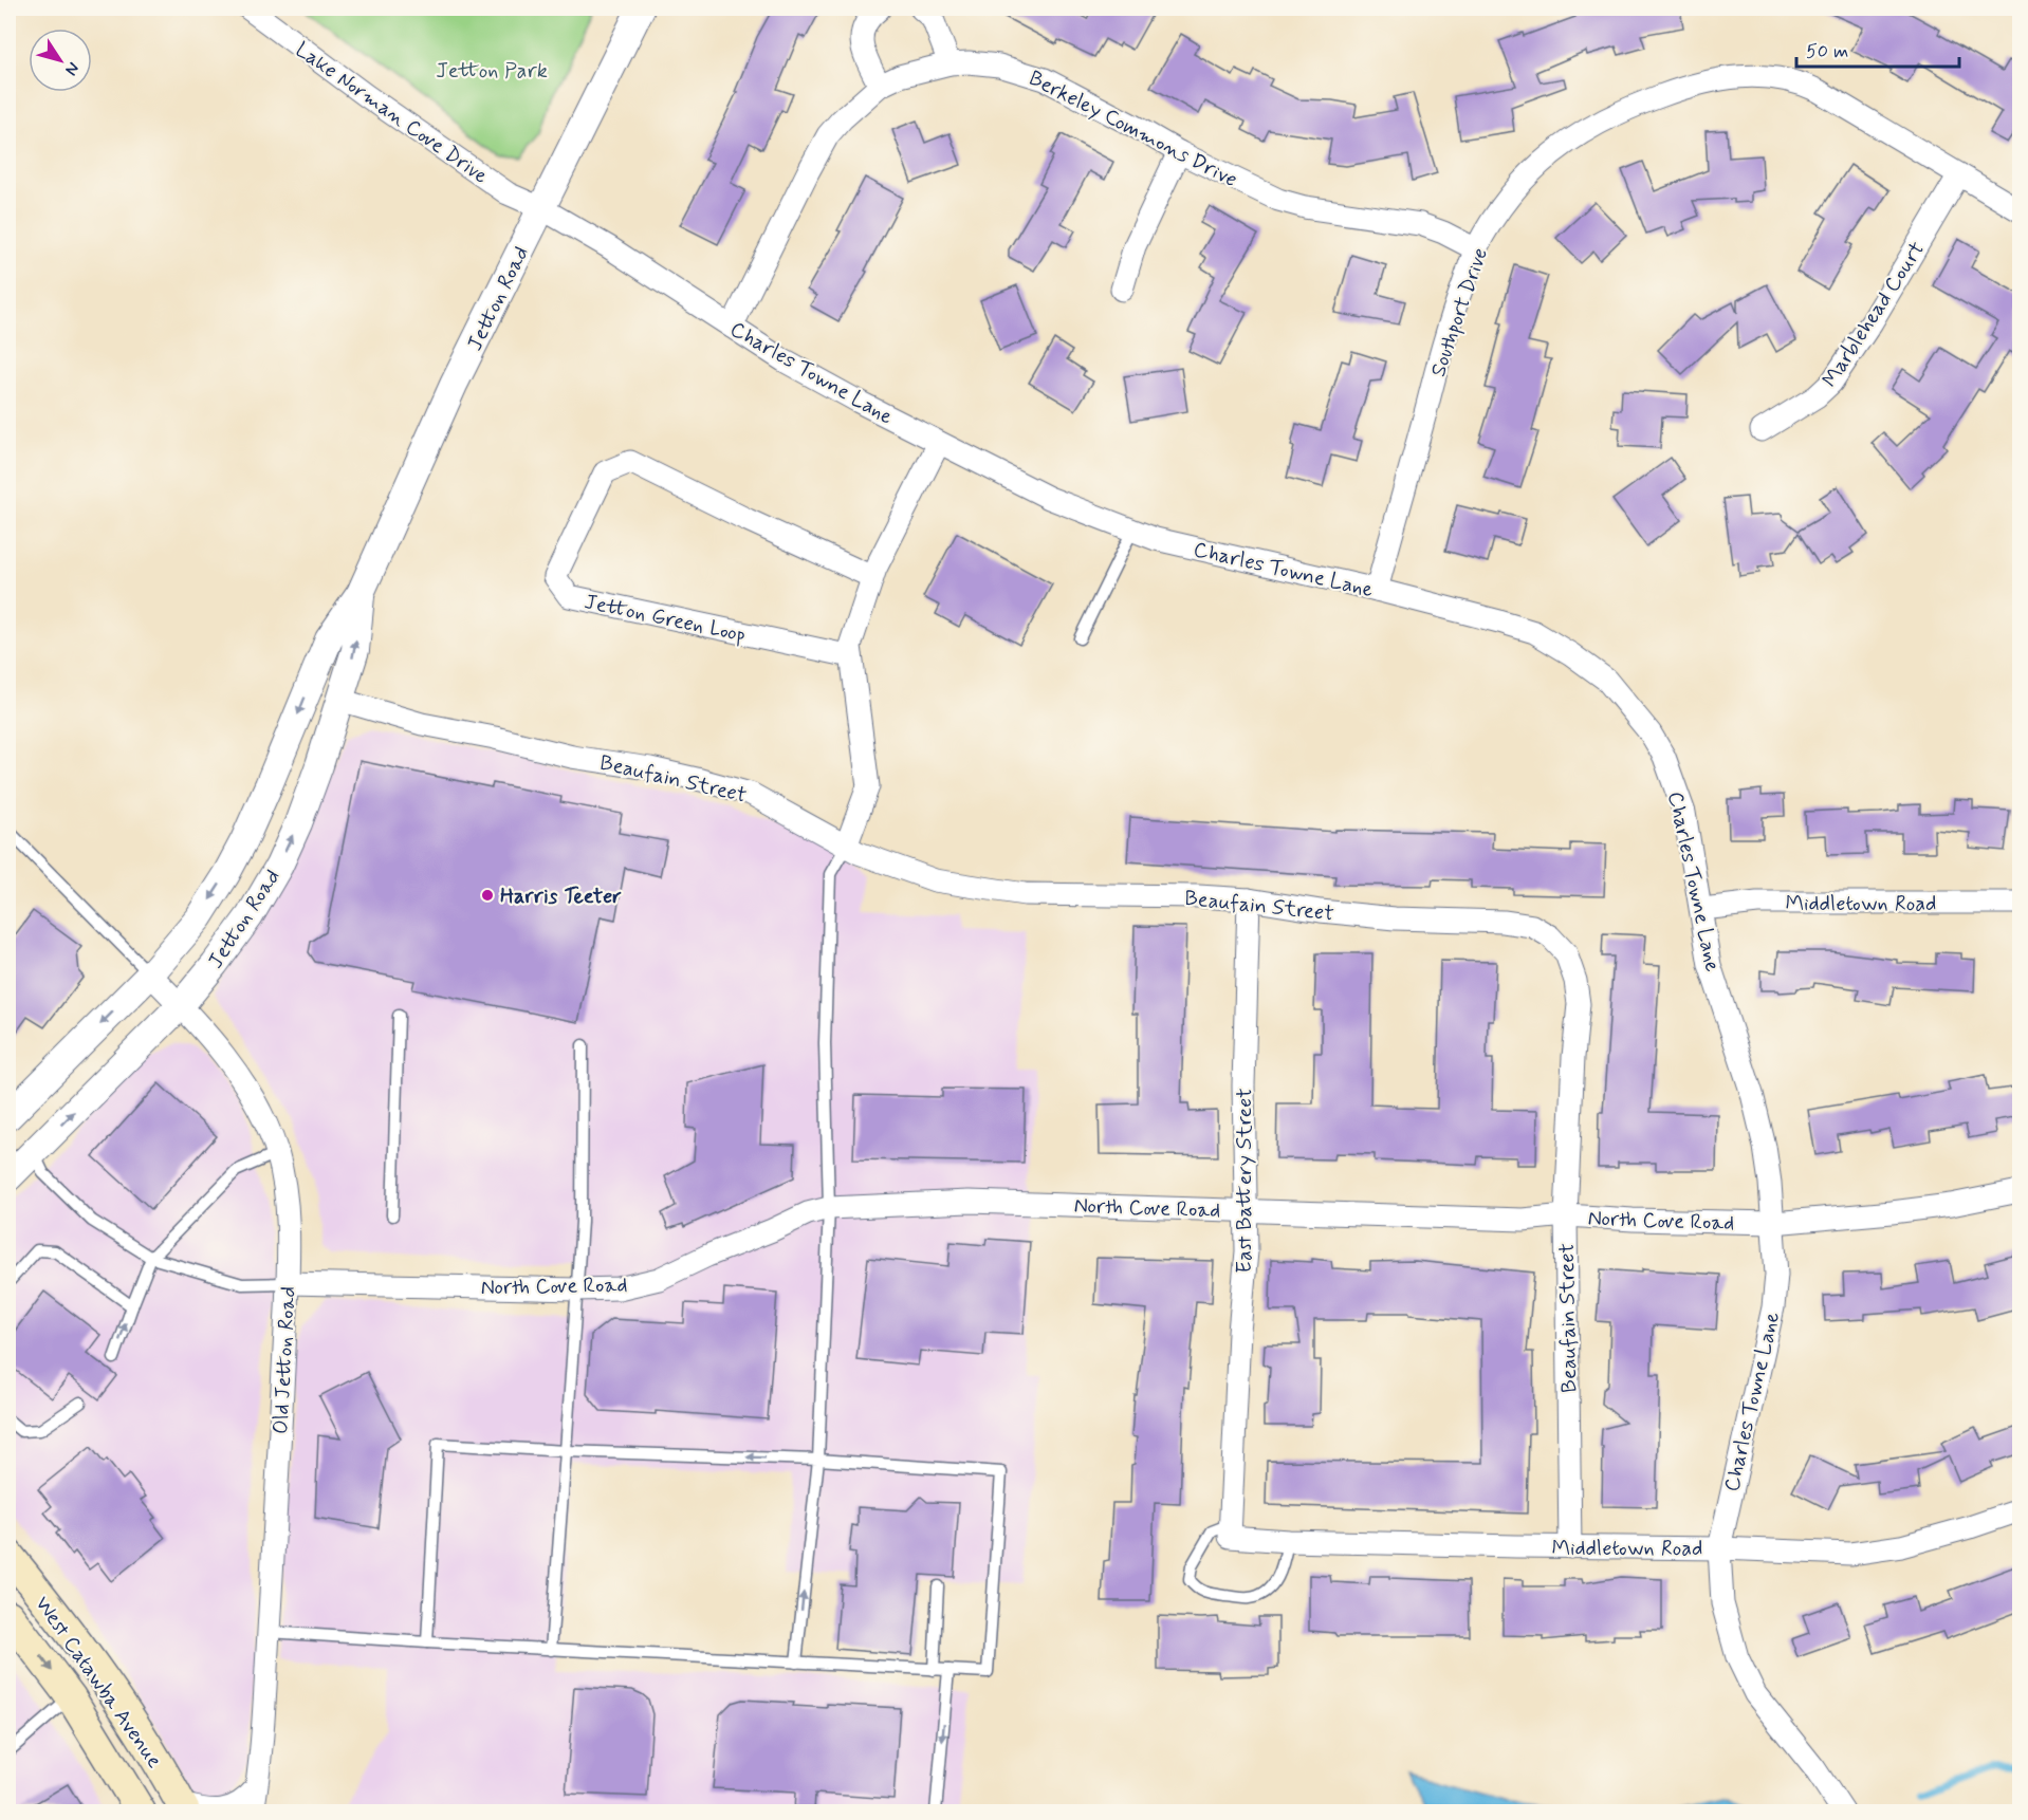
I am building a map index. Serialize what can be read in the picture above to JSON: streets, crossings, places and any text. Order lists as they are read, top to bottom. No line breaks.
{"streets":{"main road":["West Catawba Avenue"],"street":["Lake Norman Cove Drive","Berkeley Commons Drive","Jetton Road","Southport Drive","Marblehead Court","Charles Towne Lane","Jetton Green Loop","Beaufain Street","Middletown Road","East Battery Street","North Cove Road","Old Jetton Road"]},"crossings":[["Lake Norman Cove Drive","Jetton Road"],["Lake Norman Cove Drive","Charles Towne Lane"],["Berkeley Commons Drive","Southport Drive"],["Berkeley Commons Drive","Charles Towne Lane"],["Jetton Road","Charles Towne Lane"],["Jetton Road","Beaufain Street"],["Jetton Road","Old Jetton Road"],["Southport Drive","Marblehead Court"],["Southport Drive","Charles Towne Lane"],["Charles Towne Lane","Middletown Road"],["Charles Towne Lane","North Cove Road"],["Beaufain Street","Middletown Road"],["Beaufain Street","East Battery Street"],["Beaufain Street","North Cove Road"],["Middletown Road","East Battery Street"],["East Battery Street","North Cove Road"],["North Cove Road","Old Jetton Road"]],"parks":["Jetton Park"],"places":["Harris Teeter"],"scale_bar":"50 m","north":"bottom right"}
